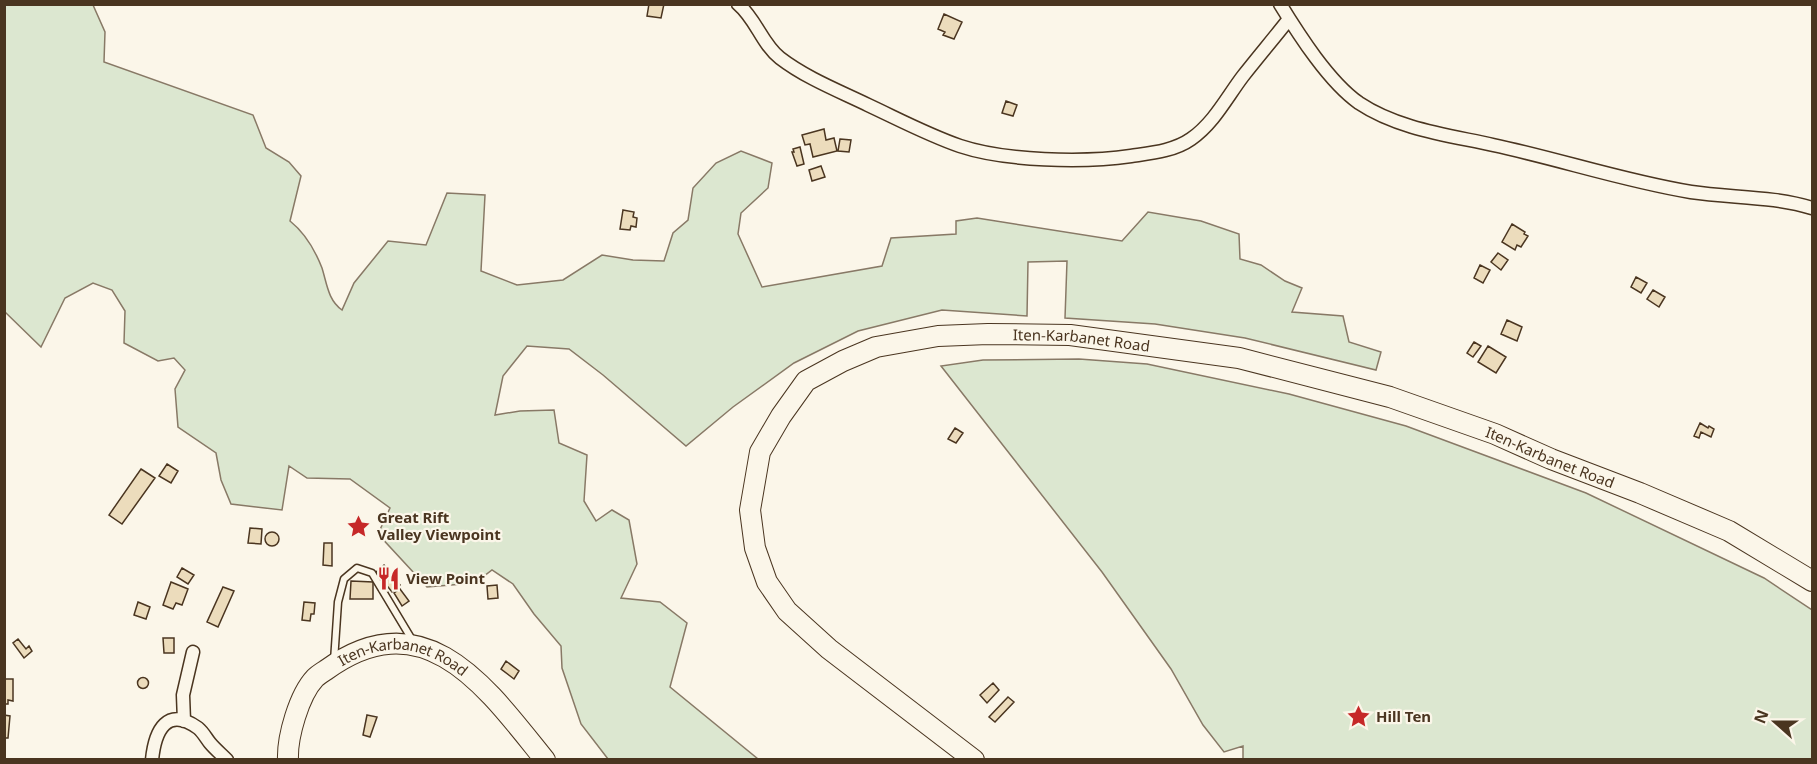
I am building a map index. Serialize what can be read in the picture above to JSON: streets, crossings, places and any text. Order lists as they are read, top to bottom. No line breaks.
{"streets":{"main road":["Iten-Karbanet Road"]},"places":{"place":["Great Rift Valley Viewpoint","Hill Ten"],"restaurant":["View Point"]},"north":"left"}
